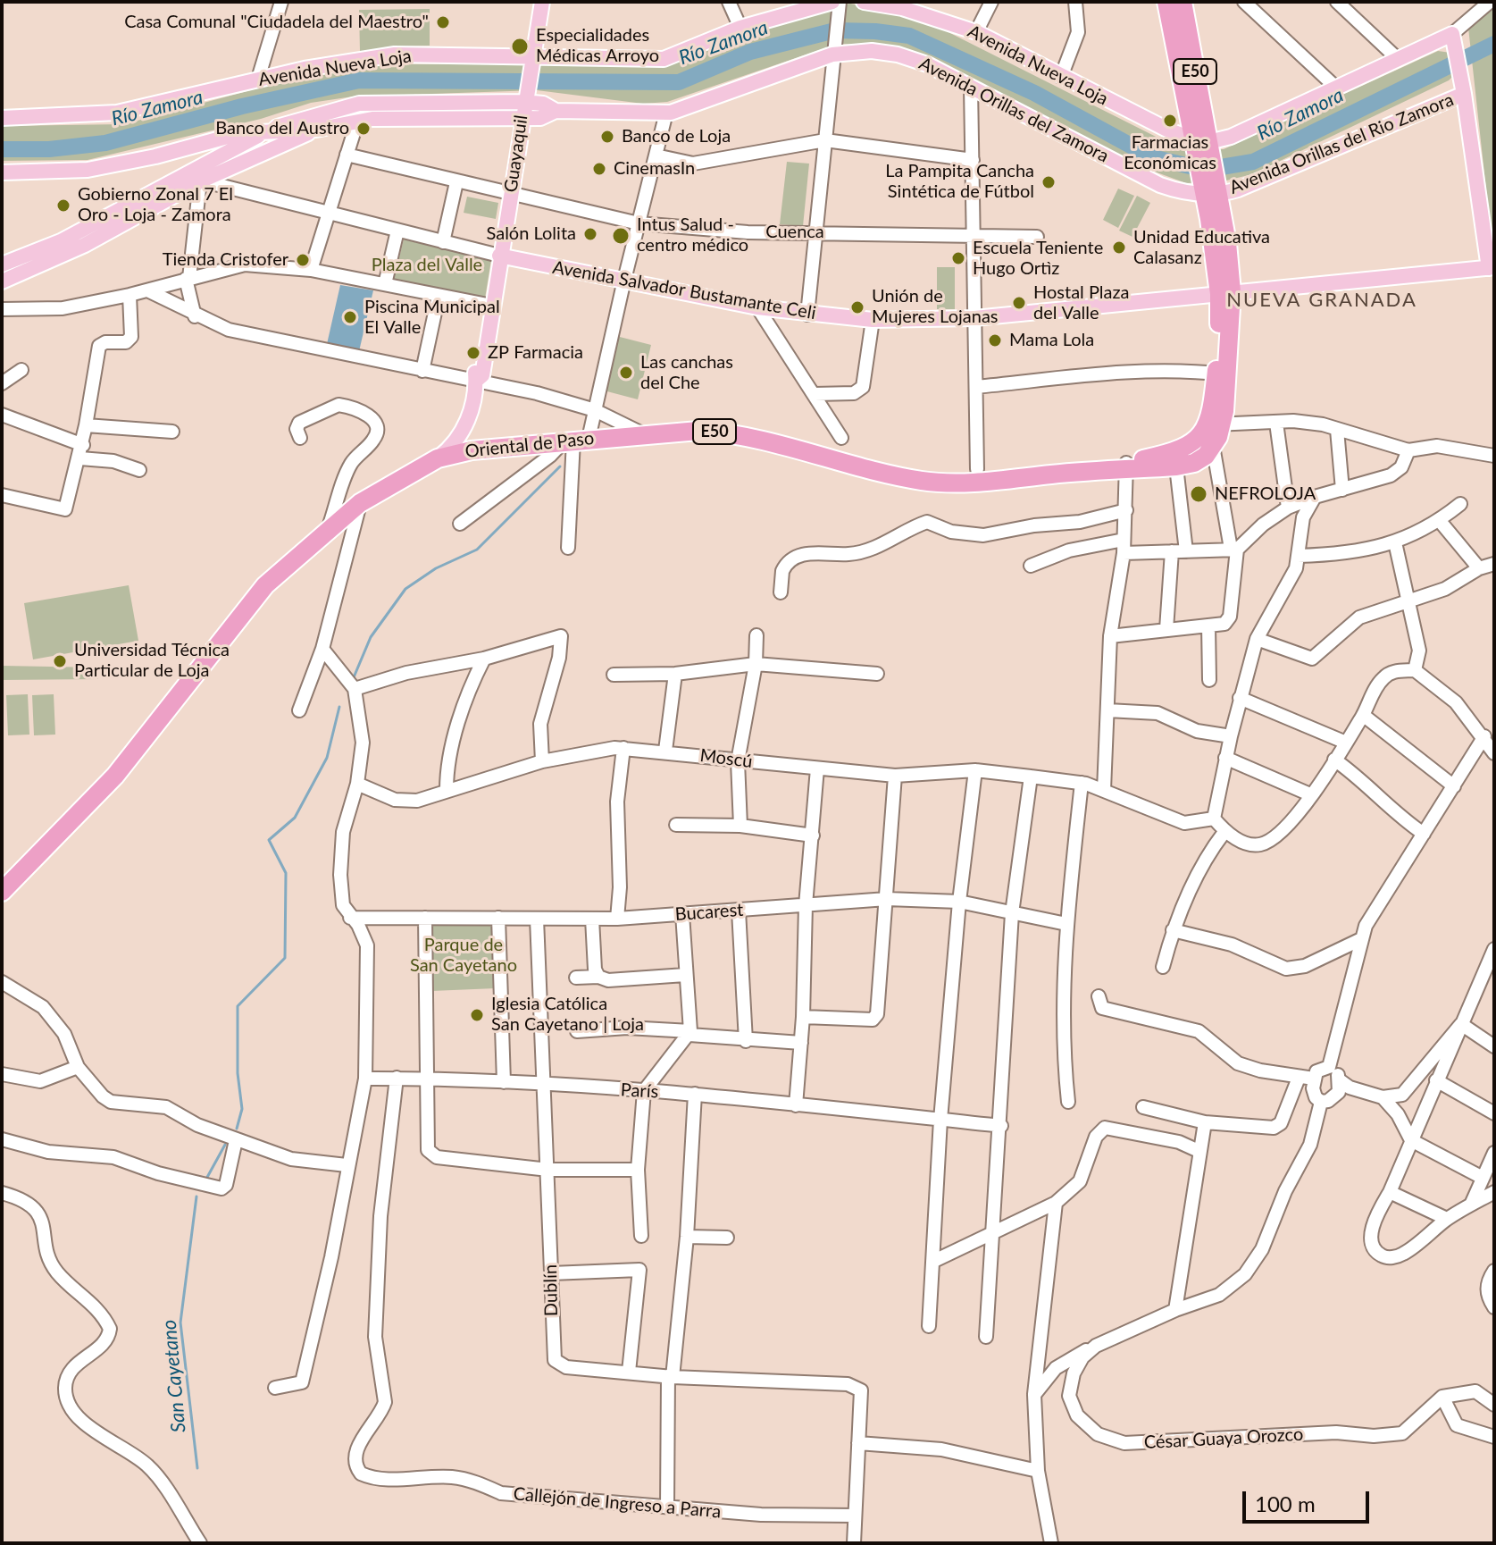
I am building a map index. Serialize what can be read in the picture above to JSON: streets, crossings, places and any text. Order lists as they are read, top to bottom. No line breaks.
{"streets":{"highway":["E50","Oriental de Paso"],"main road":["Avenida Nueva Loja","Avenida Orillas del Zamora","Avenida Orillas del Rio Zamora","Guayaquil","Avenida Salvador Bustamante Celi"],"street":["Cuenca","Moscú","Bucarest","París","Dublín","César Guaya Orozco","Callejón de Ingreso a Parra"]},"crossings":[["Avenida Nueva Loja","E50"],["Avenida Nueva Loja","Guayaquil"],["E50","Avenida Orillas del Zamora"],["E50","Avenida Orillas del Rio Zamora"],["E50","Avenida Salvador Bustamante Celi"],["E50","Oriental de Paso"],["Avenida Orillas del Zamora","Avenida Orillas del Rio Zamora"],["Avenida Orillas del Zamora","Guayaquil"],["Guayaquil","Cuenca"],["Guayaquil","Avenida Salvador Bustamante Celi"],["Guayaquil","Oriental de Paso"],["Bucarest","Dublín"],["París","Dublín"],["París","Callejón de Ingreso a Parra"]],"districts":["NUEVA GRANADA"],"water":["Río Zamora","San Cayetano"],"parks":["Plaza del Valle","Parque de San Cayetano"],"places":["Casa Comunal \"Ciudadela del Maestro\"","Especialidades Médicas Arroyo","Farmacias Económicas","Banco del Austro","Banco de Loja","CinemasIn","La Pampita Cancha Sintética de Fútbol","Gobierno Zonal 7 El Oro - Loja - Zamora","Salón Lolita","Intus Salud - centro médico","Unidad Educativa Calasanz","Escuela Teniente Hugo Ortìz","Tienda Cristofer","Hostal Plaza del Valle","Unión de Mujeres Lojanas","Piscina Municipal El Valle","Mama Lola","ZP Farmacia","Las canchas del Che","NEFROLOJA","Universidad Técnica Particular de Loja","Iglesia Católica San Cayetano | Loja"],"scale_bar":"100 m"}
